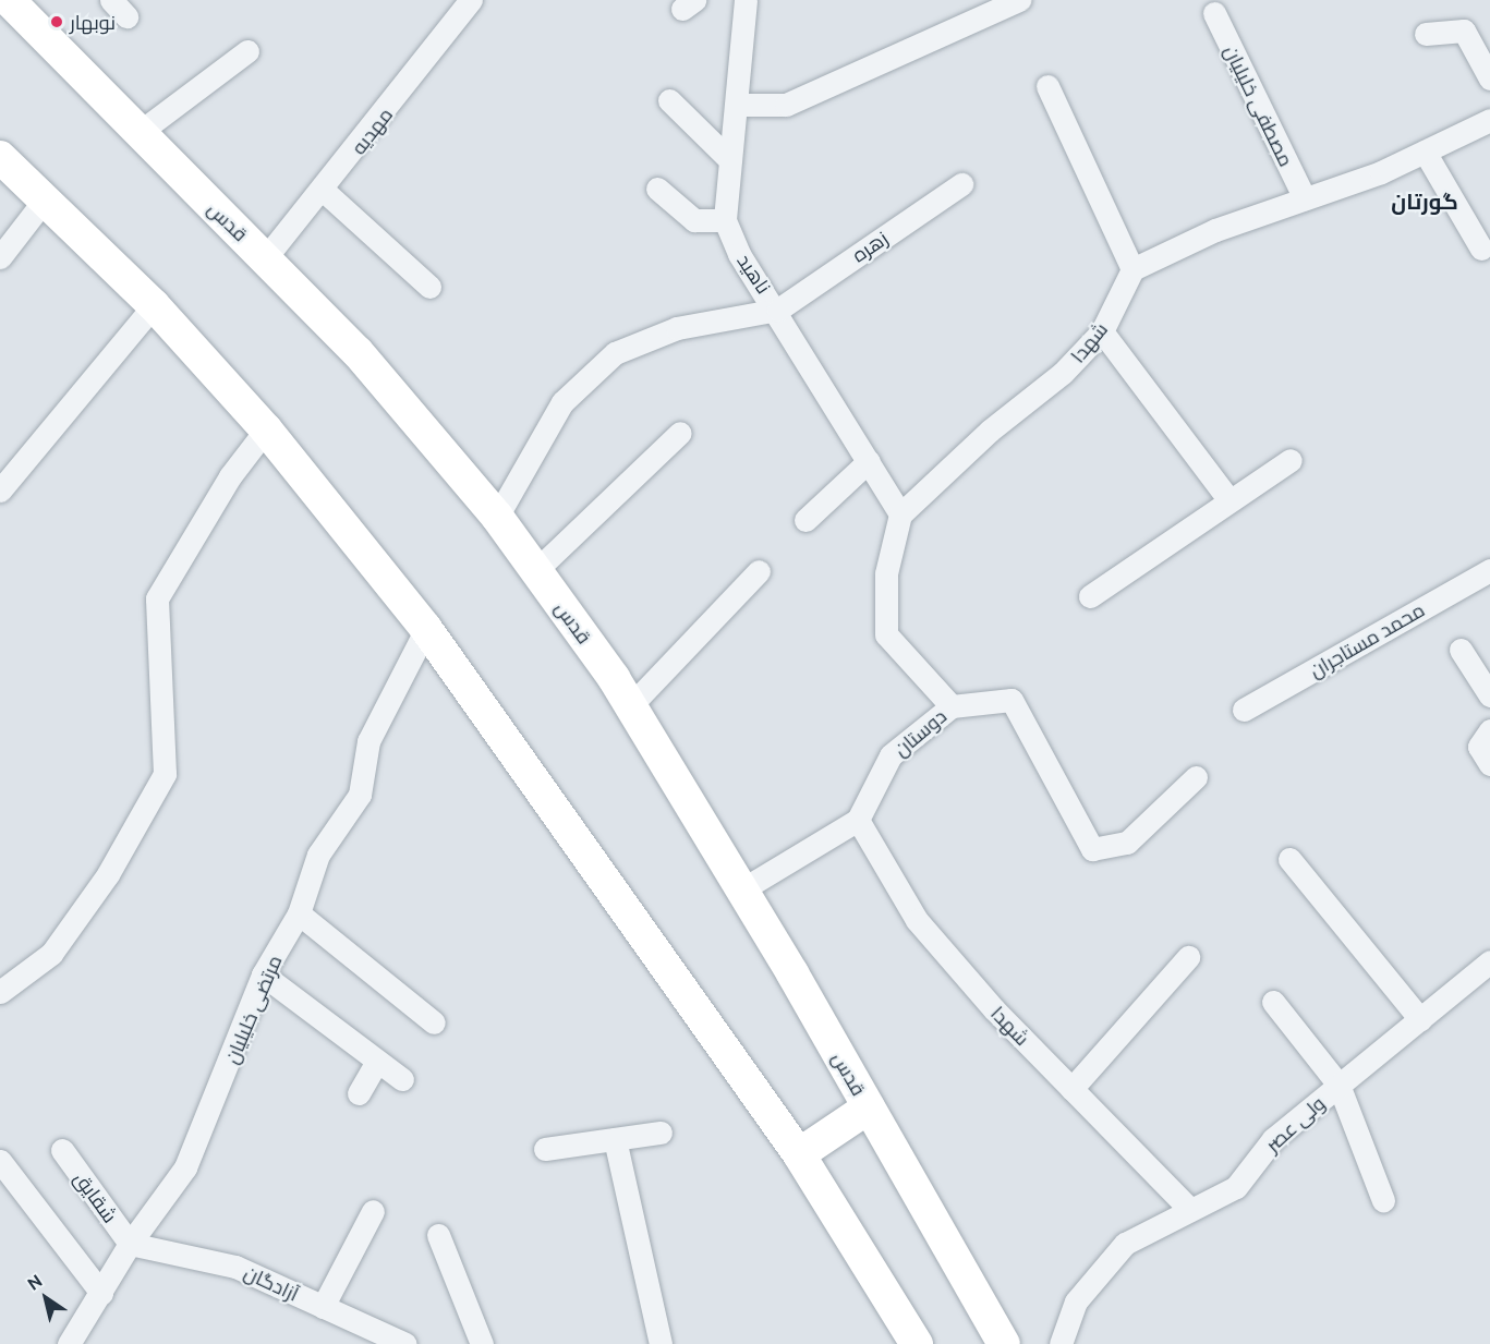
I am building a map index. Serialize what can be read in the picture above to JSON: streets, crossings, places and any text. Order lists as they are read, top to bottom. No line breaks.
{"streets":{"main road":["قدس"],"street":["مصطفی خلیلیان","مهدیه","زهره","ناهید","شهدا","محمد مستاجران","دوستان","مرتضی خلیلیان","ولی عصر","شقایق","آزادگان"]},"crossings":[["مهدیه","قدس"],["زهره","ناهید"],["ناهید","شهدا"],["شهدا","دوستان"],["شهدا","ولی عصر"],["مرتضی خلیلیان","شقایق"],["مرتضی خلیلیان","آزادگان"],["شقایق","آزادگان"]],"districts":["گورتان"],"places":["نوبهار"],"north":"top left"}
